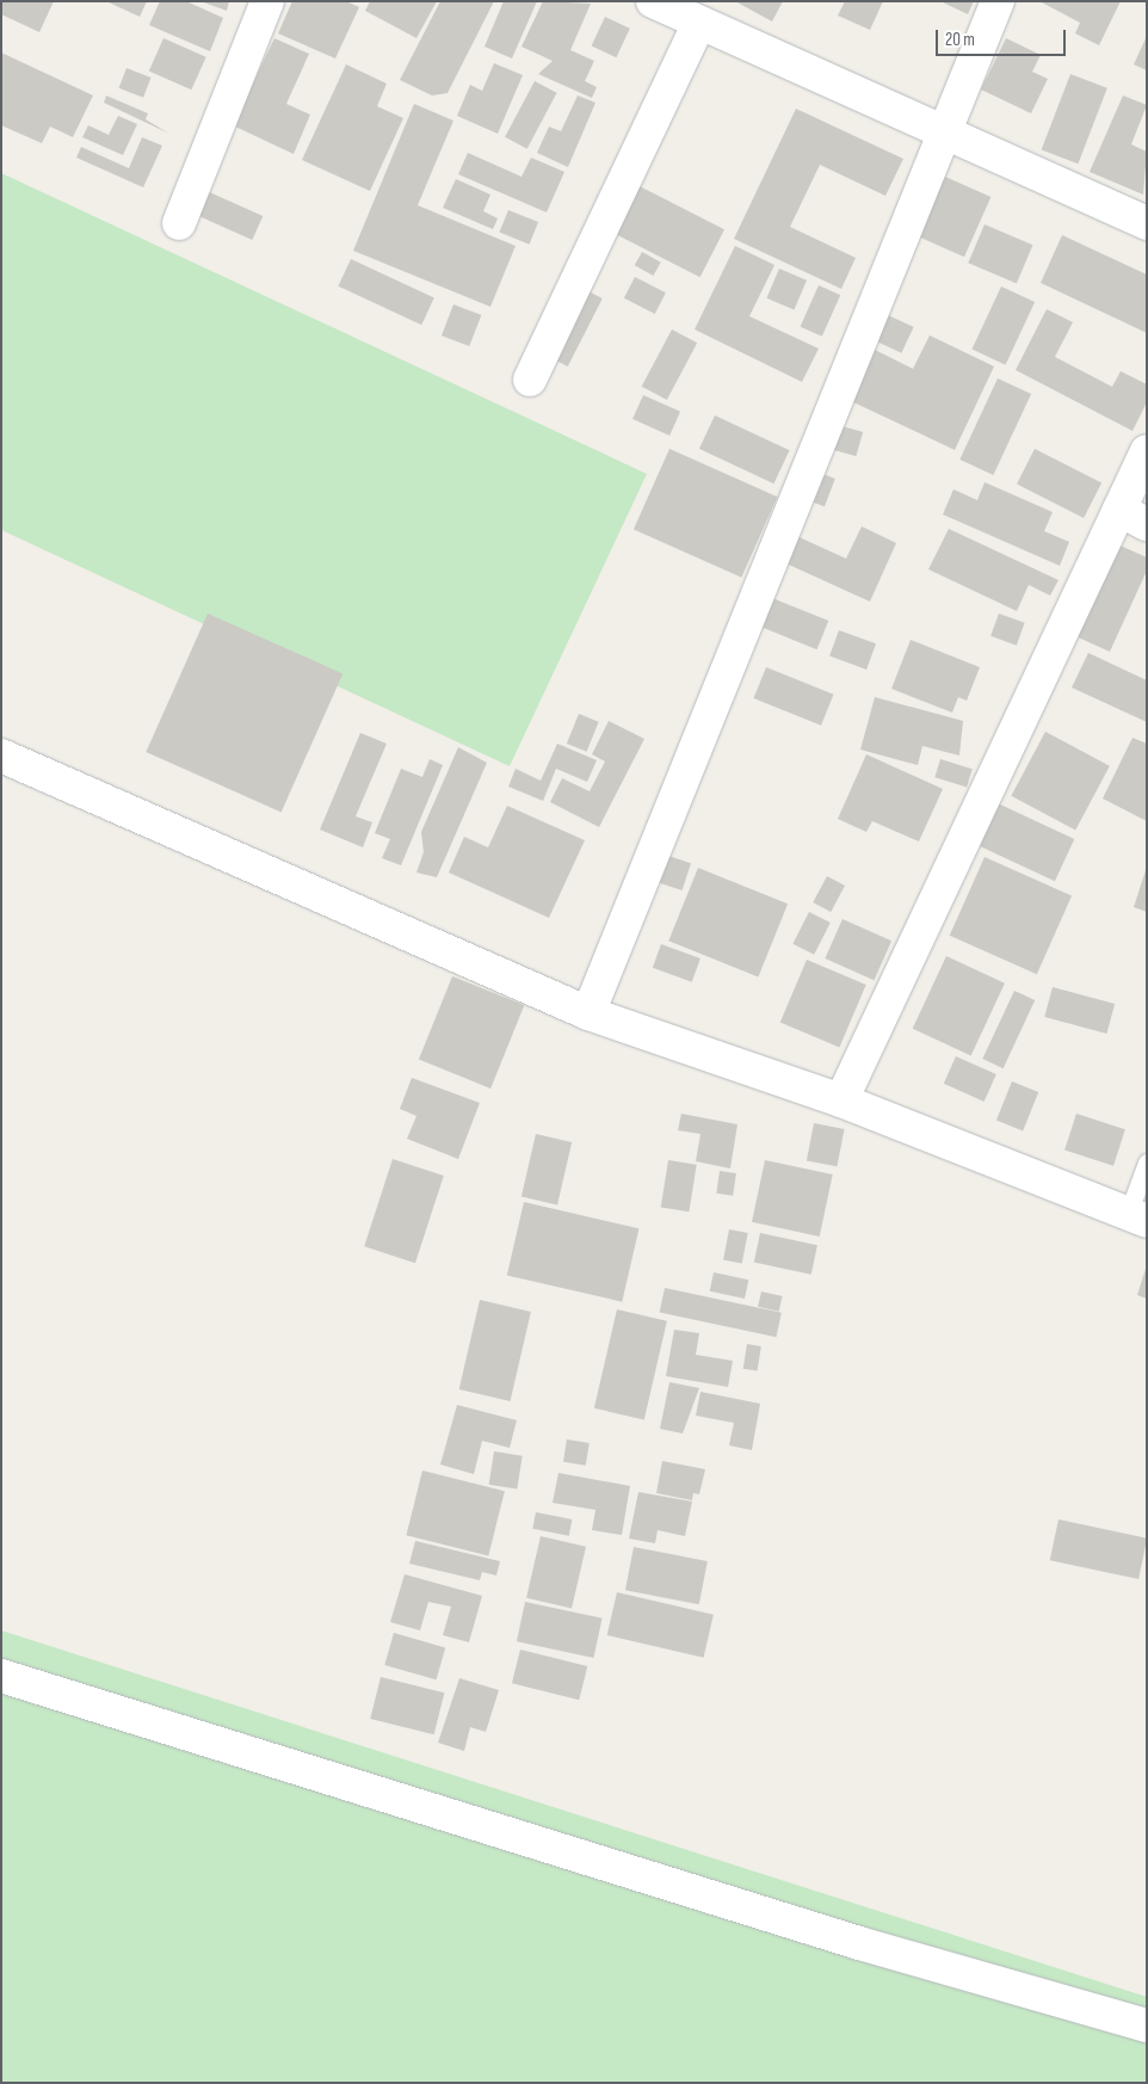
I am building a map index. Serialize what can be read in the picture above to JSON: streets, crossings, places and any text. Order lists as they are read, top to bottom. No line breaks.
{"scale_bar":"20 m"}
